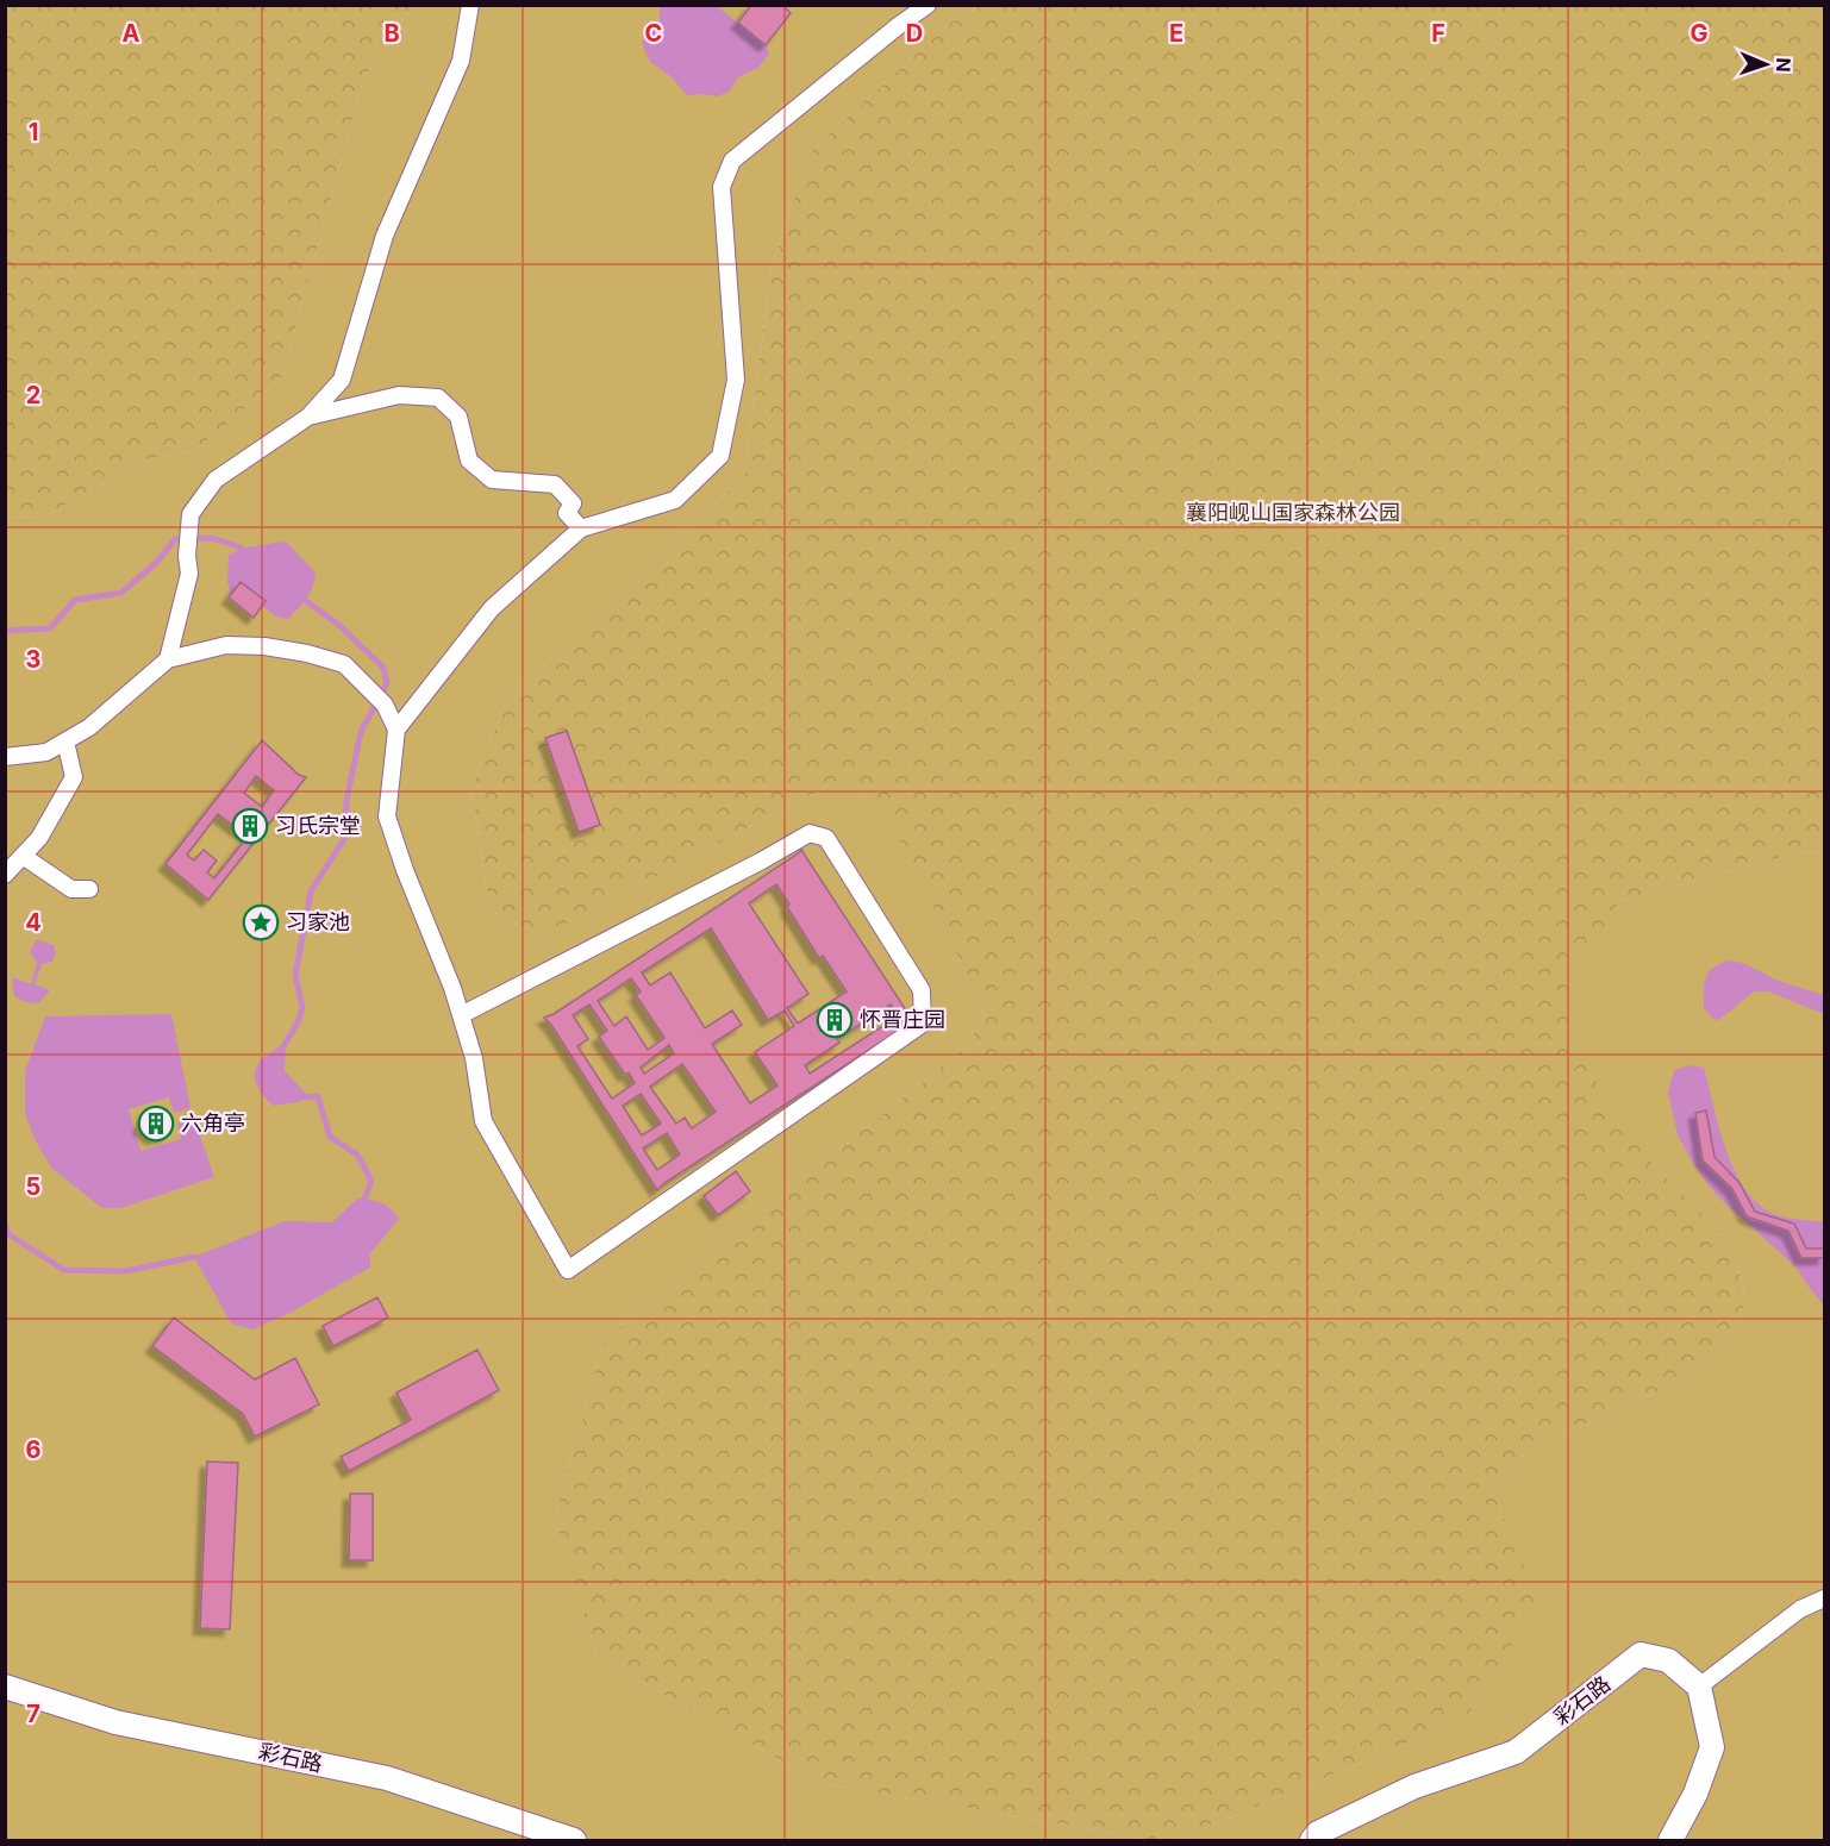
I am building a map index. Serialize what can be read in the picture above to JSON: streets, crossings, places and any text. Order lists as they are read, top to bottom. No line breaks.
{"streets":{"street":["彩石路"]},"parks":["襄阳岘山国家森林公园"],"places":{"building":["习氏宗堂","怀晋庄园","六角亭"],"place":["习家池"]},"north":"right","grid":{"columns":["A","B","C","D","E","F","G"],"rows":["1","2","3","4","5","6","7"]}}
